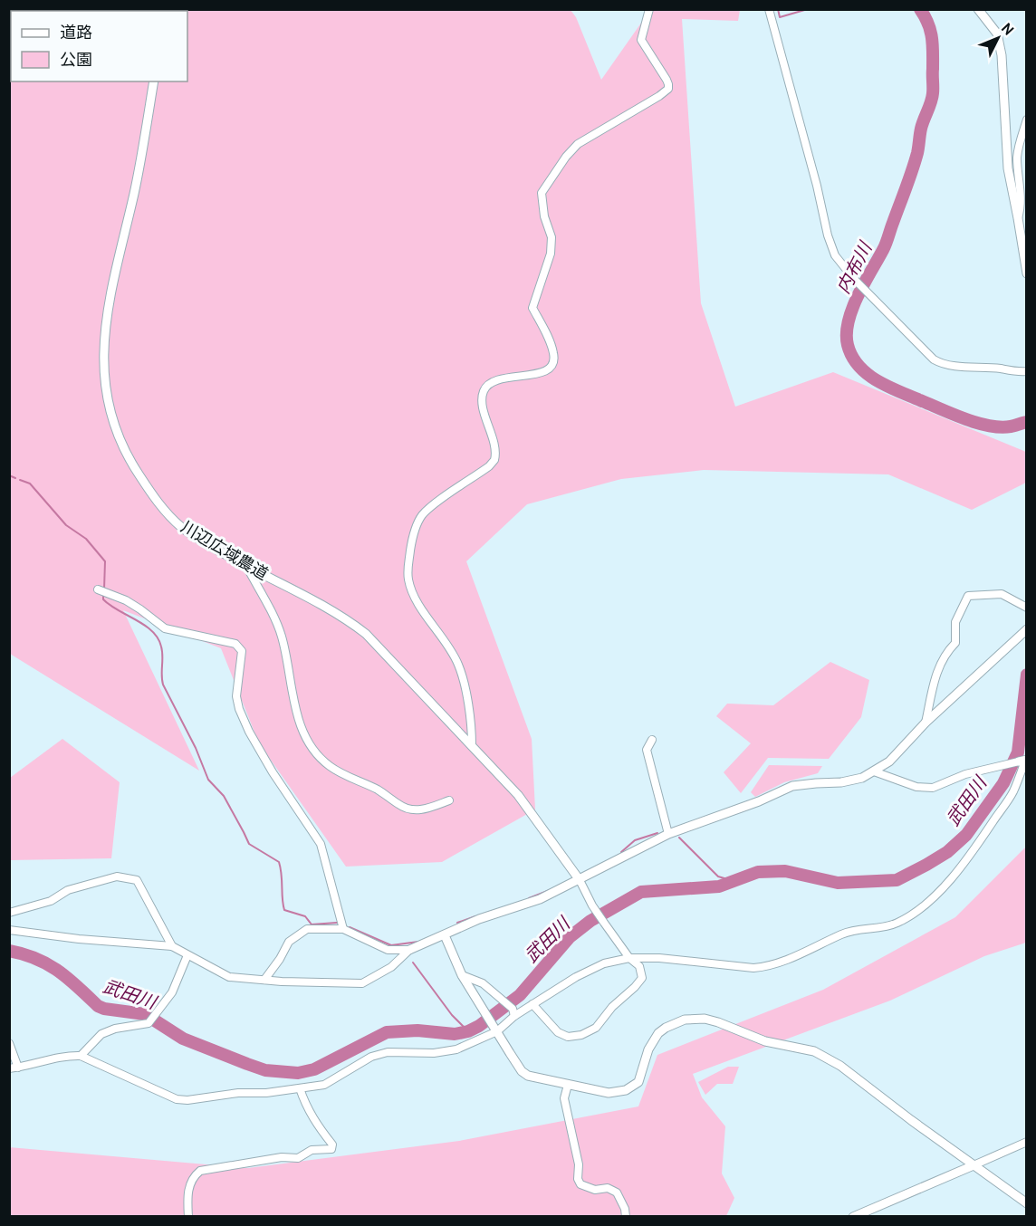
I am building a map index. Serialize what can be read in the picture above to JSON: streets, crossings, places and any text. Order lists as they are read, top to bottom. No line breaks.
{"streets":{"street":["川辺広域農道"]},"water":["内布川","武田川"],"legend":["道路","公園"],"north":"top right"}
